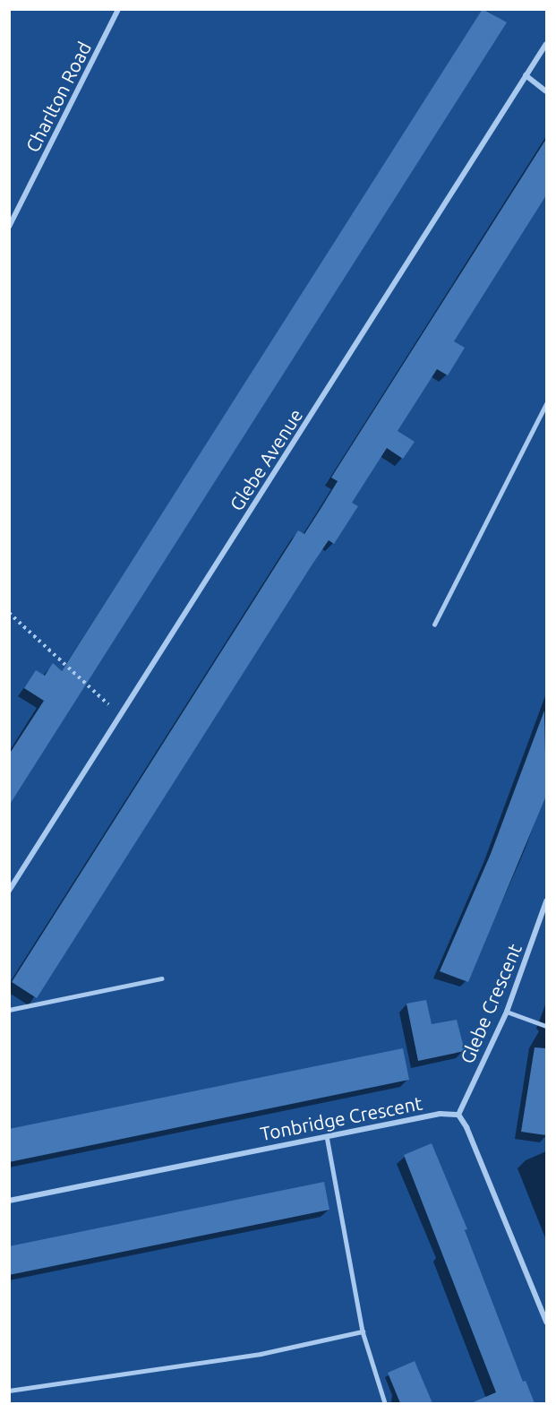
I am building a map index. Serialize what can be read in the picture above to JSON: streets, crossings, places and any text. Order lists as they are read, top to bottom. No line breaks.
{"streets":{"street":["Charlton Road","Glebe Avenue","Glebe Crescent","Tonbridge Crescent"]},"crossings":[["Glebe Crescent","Tonbridge Crescent"]]}
